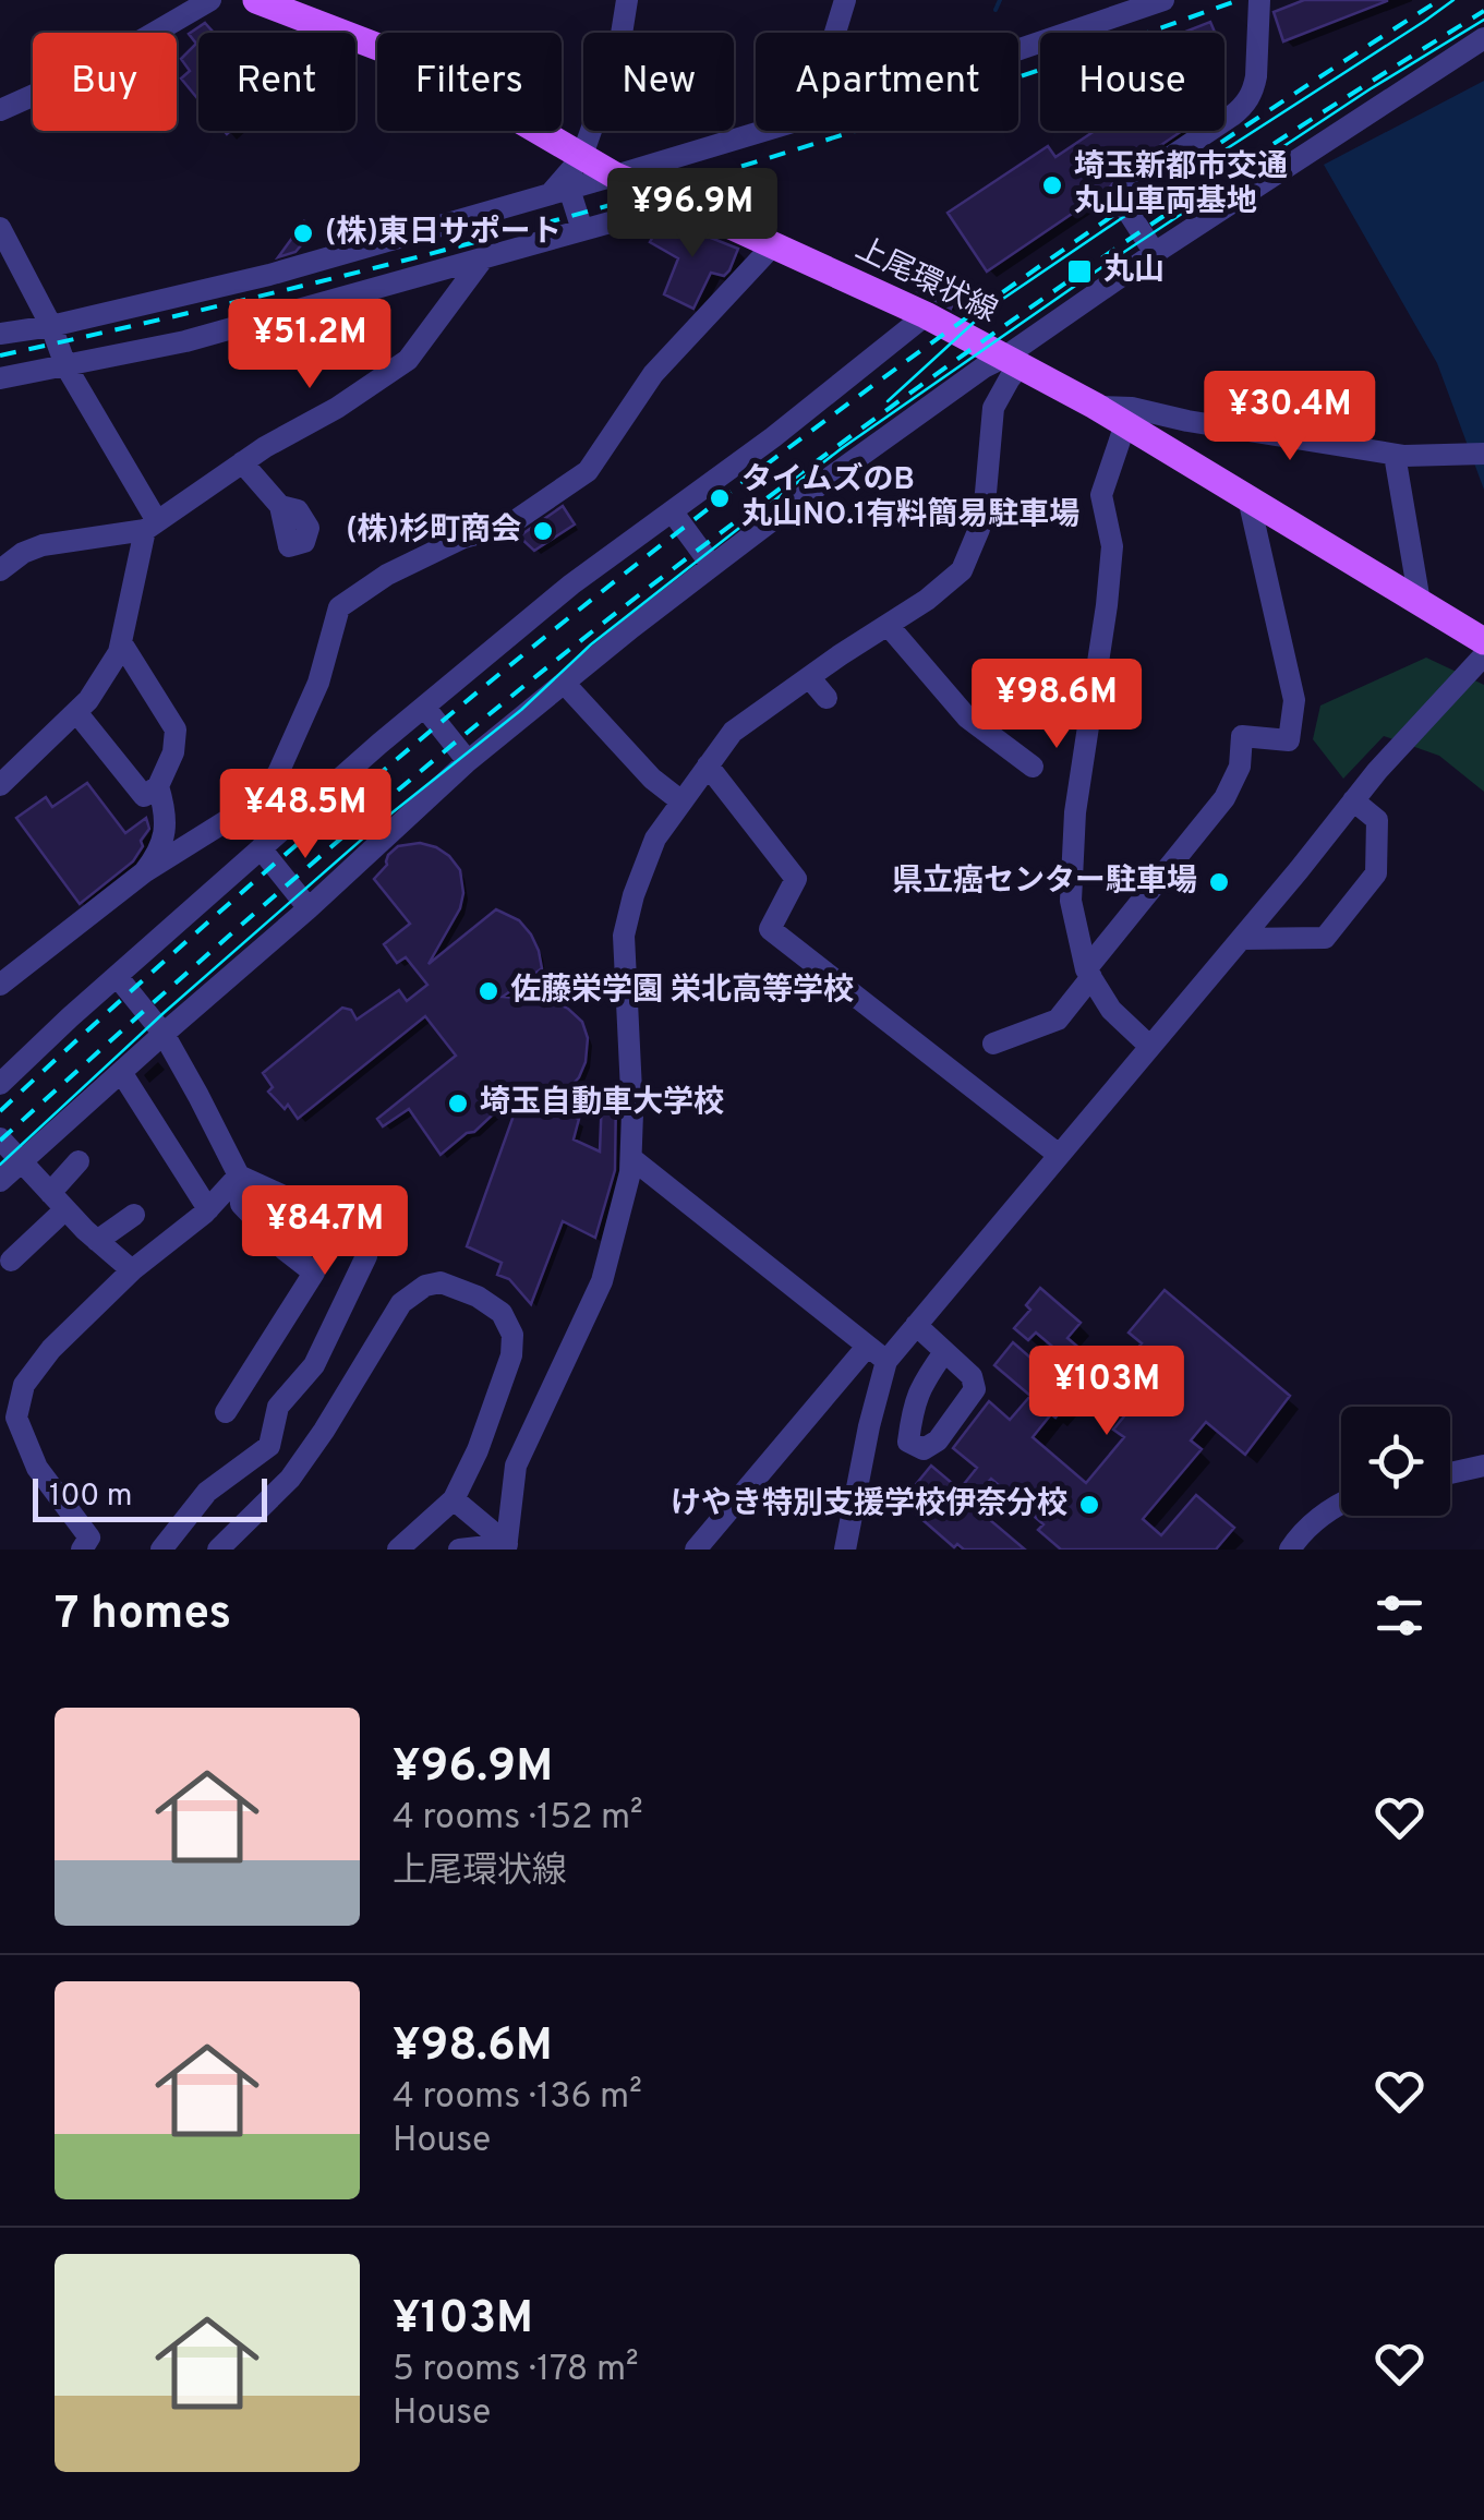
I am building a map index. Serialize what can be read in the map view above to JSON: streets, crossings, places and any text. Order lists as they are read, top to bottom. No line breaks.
{"streets":{"main road":["上尾環状線"]},"places":{"other":["埼玉新都市交通 丸山車両基地","(株)東日サポート","タイムズのB 丸山NO.1有料簡易駐車場","(株)杉町商会","県立癌センター駐車場","佐藤栄学園 栄北高等学校","埼玉自動車大学校","けやき特別支援学校伊奈分校"],"transit":["丸山"]},"scale_bar":"100 m","page":{"chip":["Buy","Rent","Filters","New","Apartment","House"],"price":["¥96.9M","¥51.2M","¥30.4M","¥98.6M","¥48.5M","¥84.7M","¥103M"],"scale":"100 m","heading":"7 homes","list":[{"name":"¥96.9M","note":"4 rooms · 152 m² · 上尾環状線"},{"name":"¥98.6M","note":"4 rooms · 136 m² · House"},{"name":"¥103M","note":"5 rooms · 178 m² · House"}]}}
